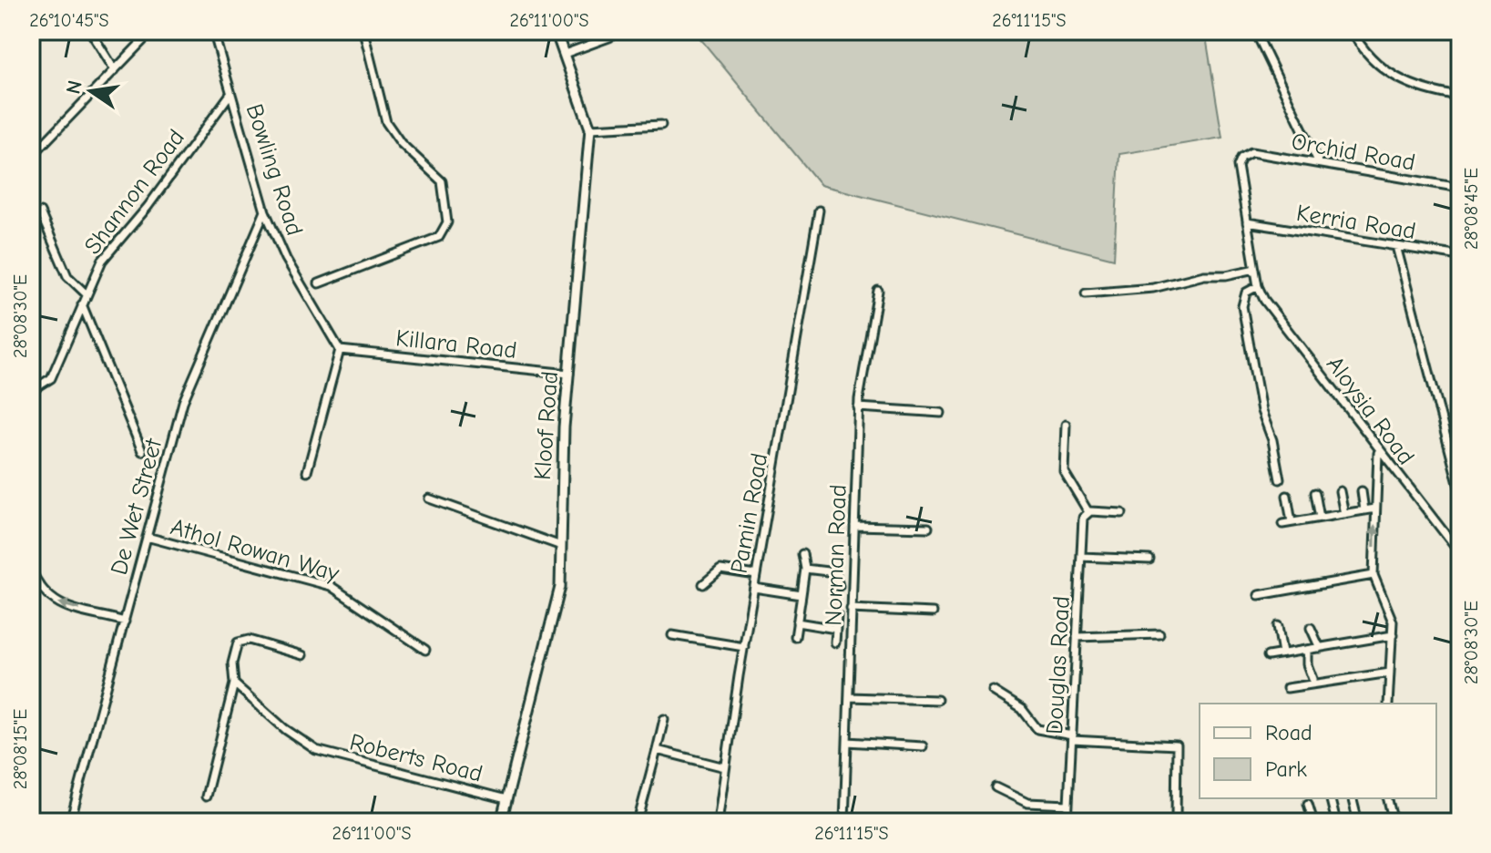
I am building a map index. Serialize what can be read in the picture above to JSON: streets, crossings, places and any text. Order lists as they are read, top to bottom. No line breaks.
{"streets":{"main road":["Kloof Road"],"street":["Orchid Road","Bowling Road","Shannon Road","Kerria Road","Killara Road","Aloysia Road","De Wet Street","Pamin Road","Athol Rowan Way","Norman Road","Douglas Road","Roberts Road"]},"crossings":[["Orchid Road","Kerria Road"],["Bowling Road","Shannon Road"],["Bowling Road","Killara Road"],["Bowling Road","De Wet Street"],["Killara Road","Kloof Road"],["Kloof Road","Roberts Road"],["De Wet Street","Athol Rowan Way"]],"legend":["Road","Park"],"north":"left","coordinates":["26°10'45\"S","26°11'00\"S","26°11'15\"S","28°08'45\"E","28°08'30\"E","28°08'15\"E"]}
